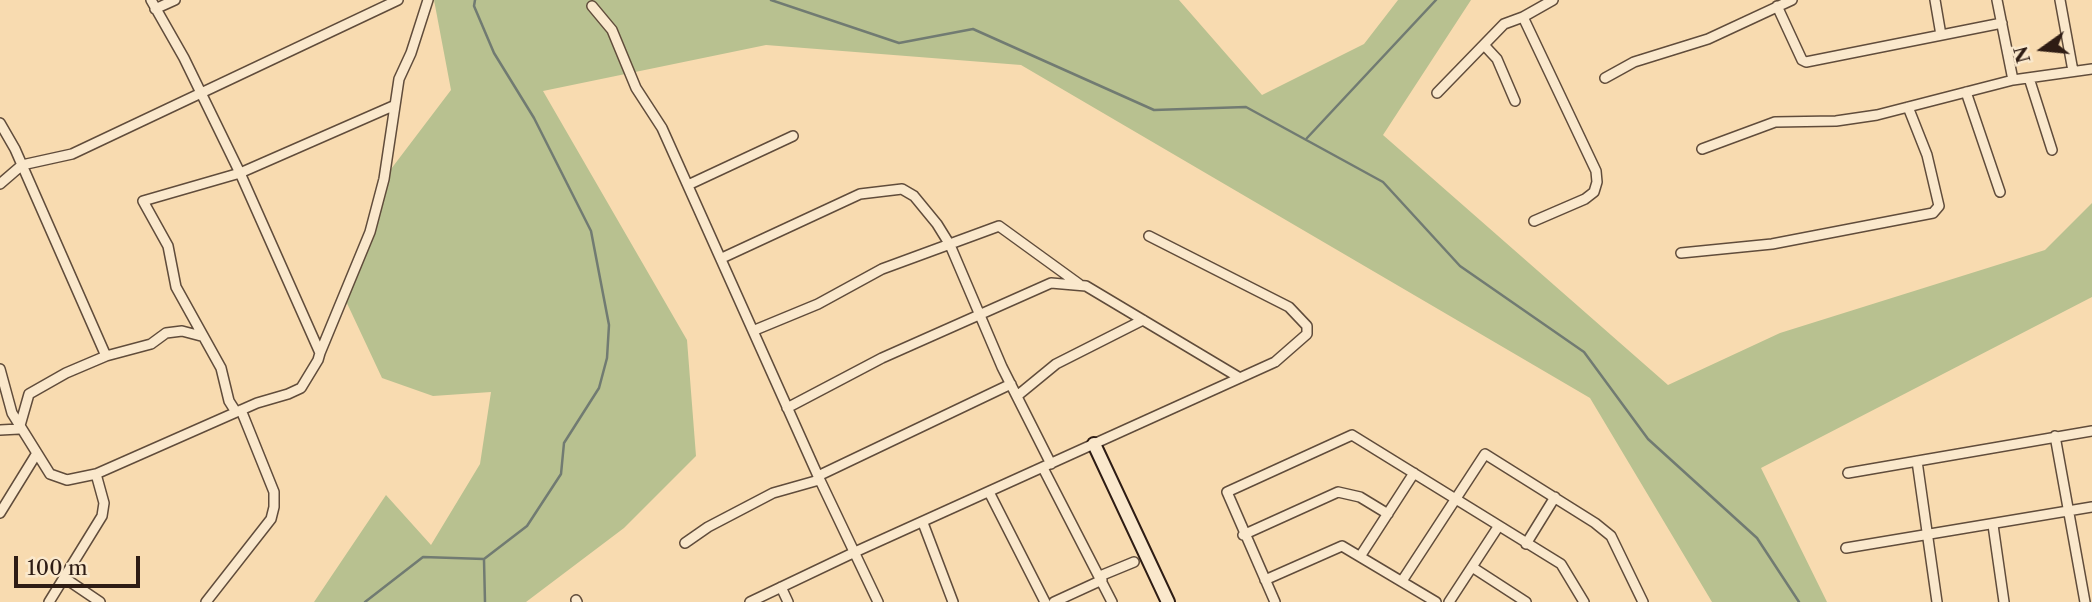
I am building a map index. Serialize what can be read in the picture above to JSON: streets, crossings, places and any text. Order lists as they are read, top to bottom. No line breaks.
{"scale_bar":"100 m","north":"left"}
